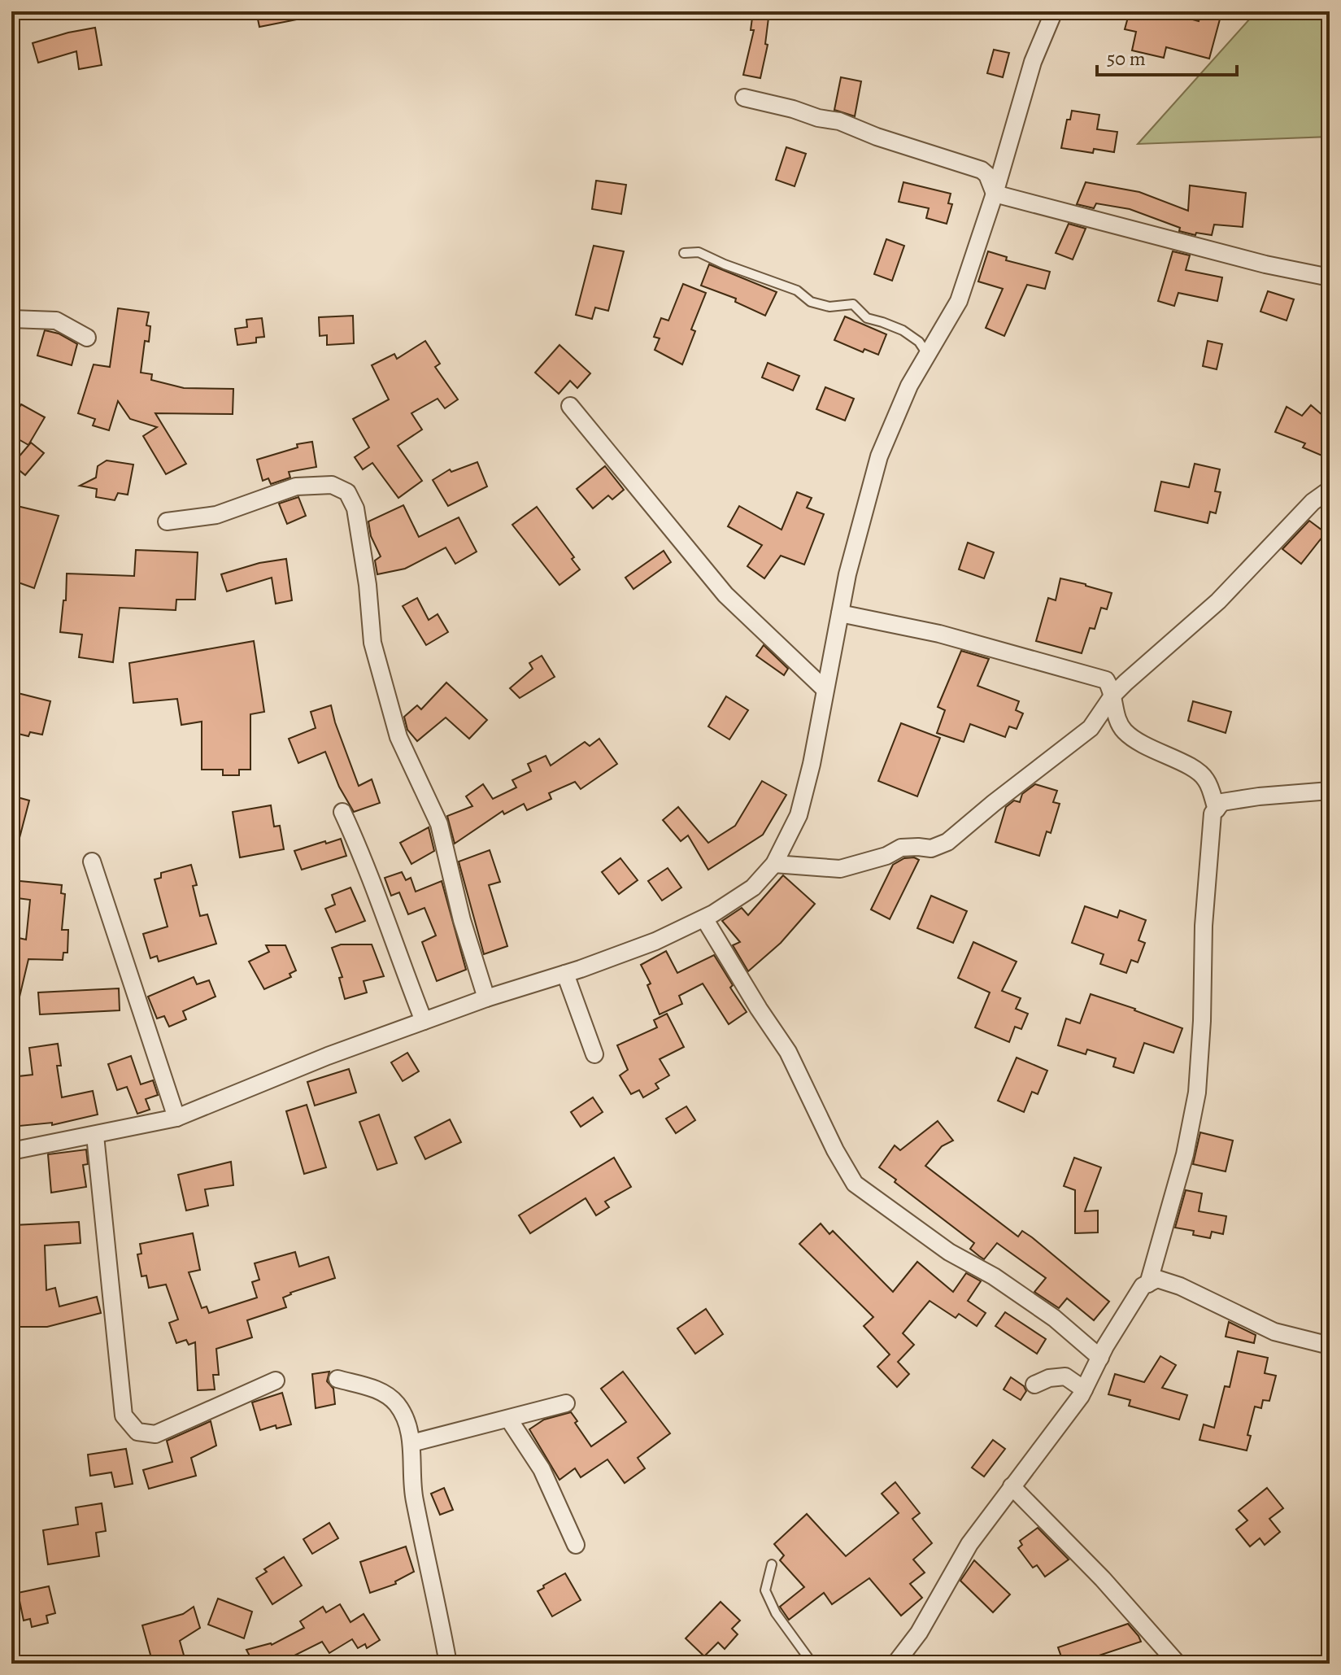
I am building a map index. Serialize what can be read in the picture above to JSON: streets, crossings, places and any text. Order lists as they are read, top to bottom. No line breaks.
{"scale_bar":"50 m"}
